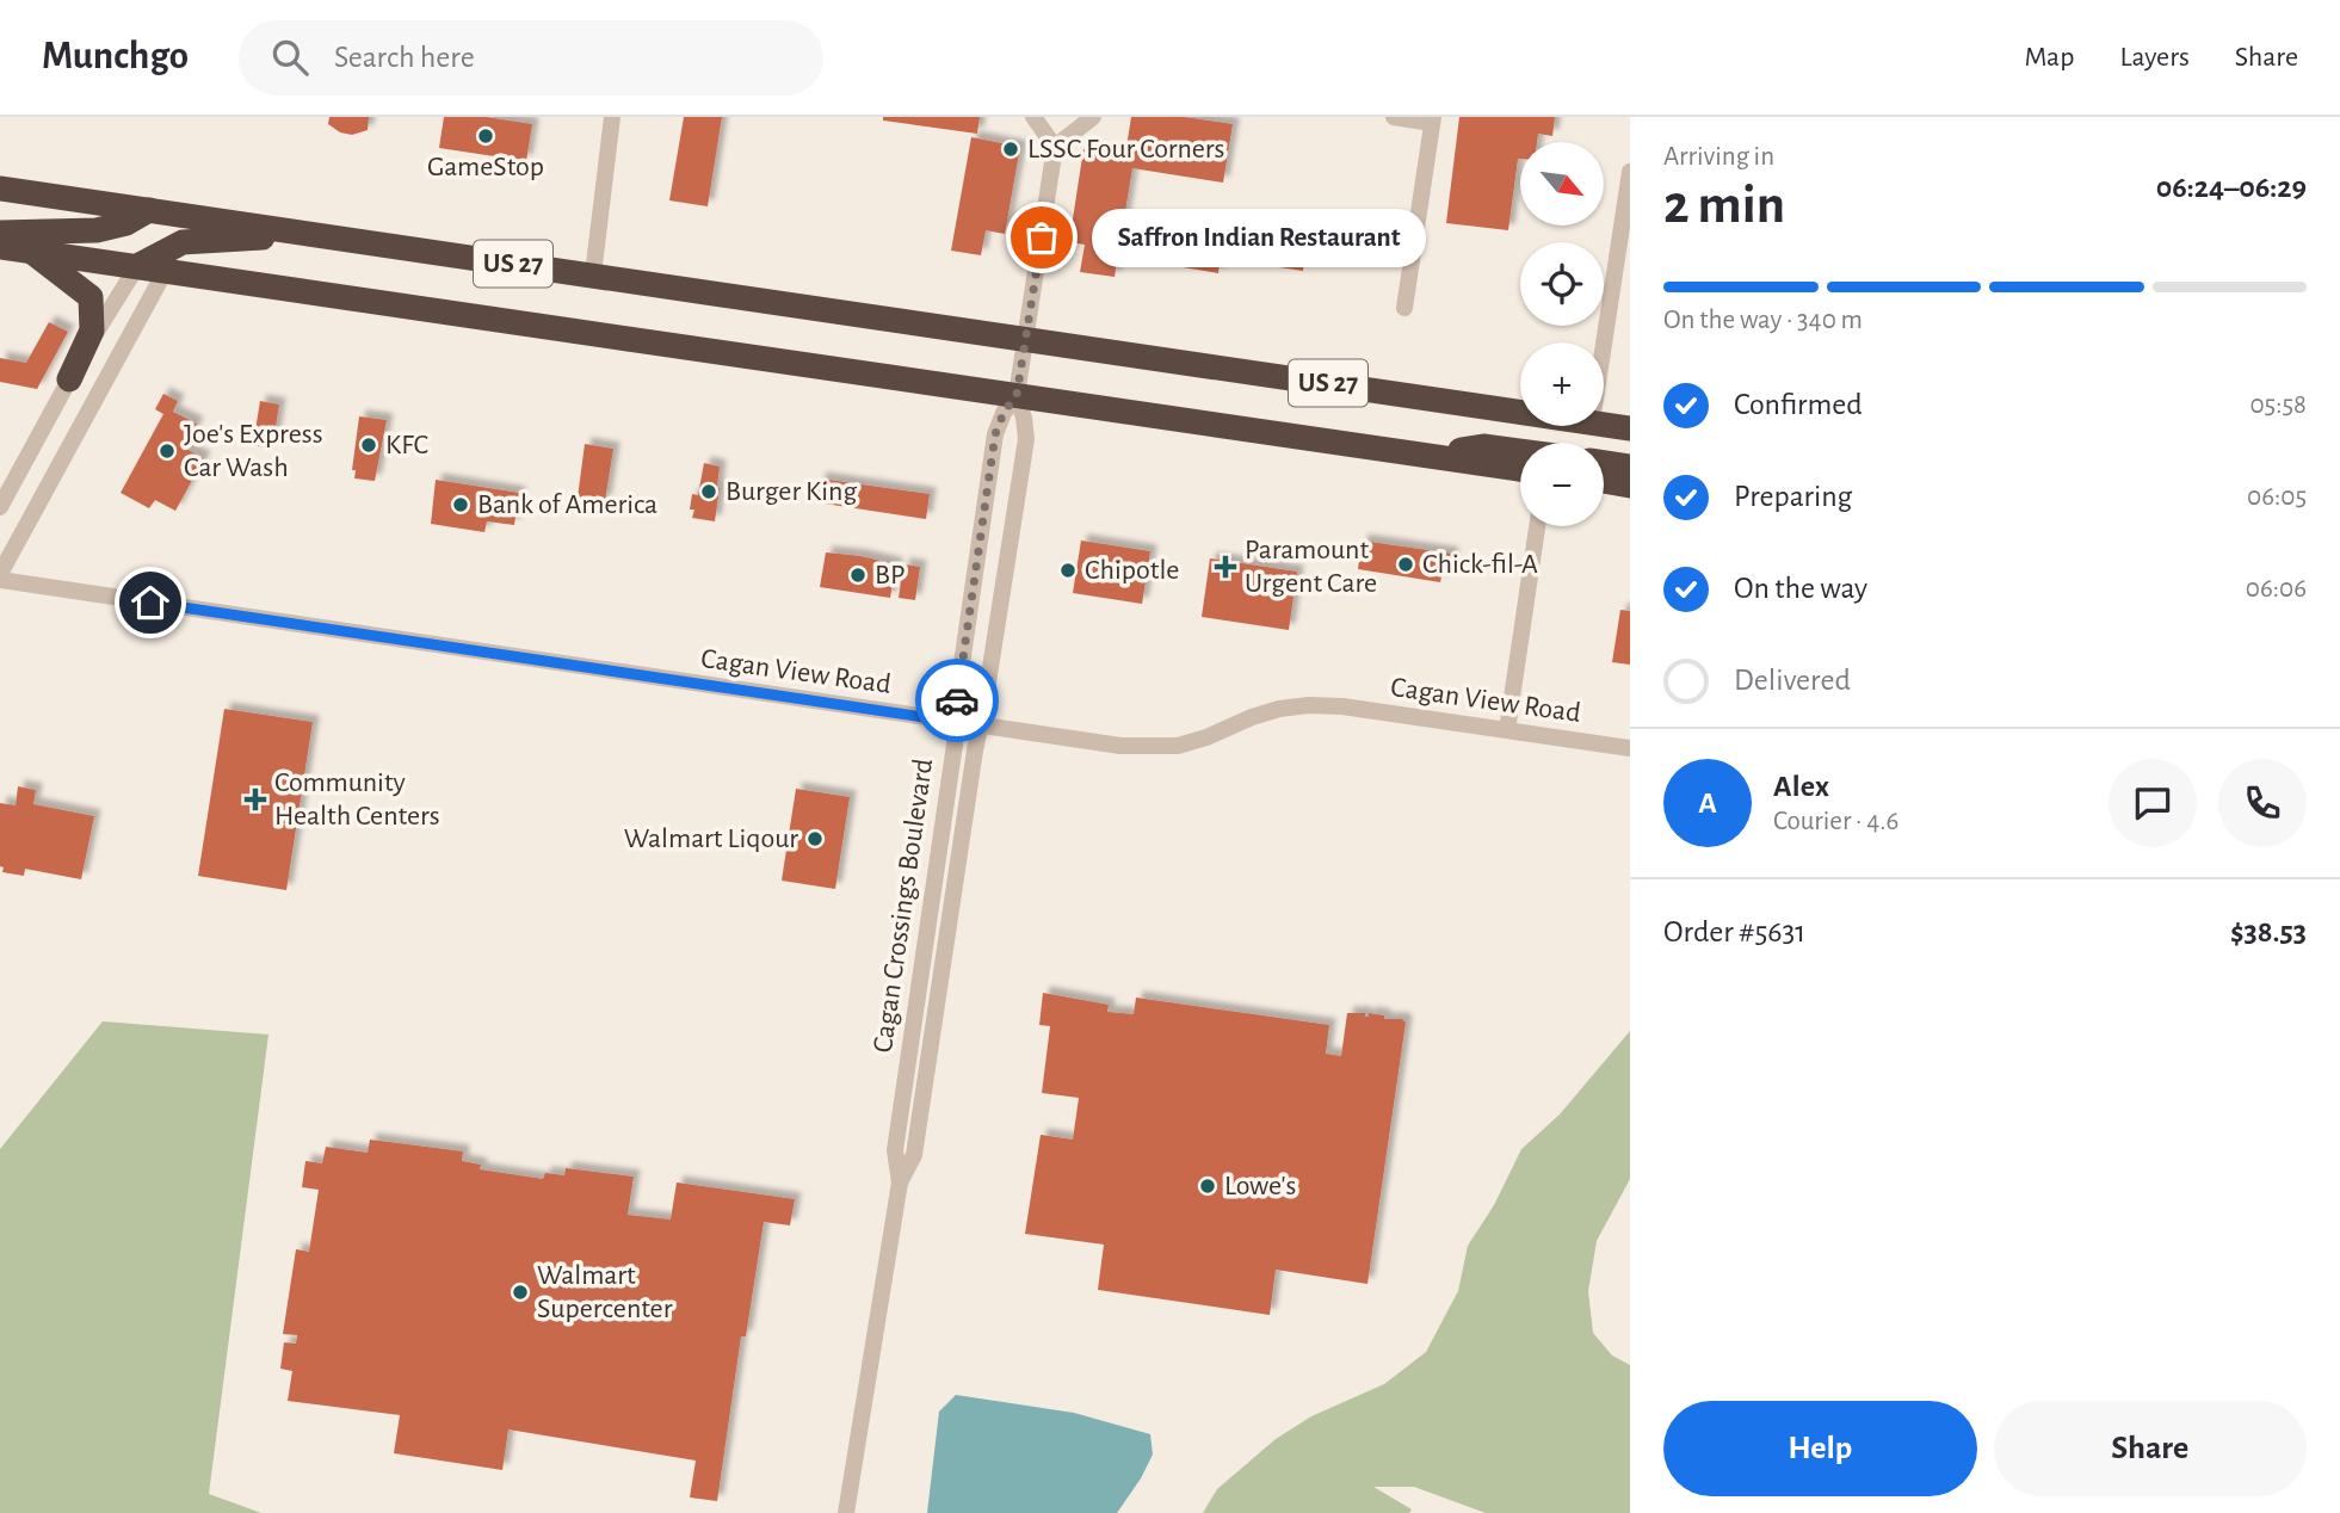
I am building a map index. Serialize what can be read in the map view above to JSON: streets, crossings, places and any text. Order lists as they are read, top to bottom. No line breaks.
{"streets":{"highway":["US 27"],"street":["Cagan View Road","Cagan Crossings Boulevard"]},"crossings":[["US 27","Cagan Crossings Boulevard"],["Cagan View Road","Cagan Crossings Boulevard"]],"places":{"other":["GameStop","LSSC Four Corners","Saffron Indian Restaurant","KFC","Joe's Express Car Wash","Burger King","Bank of America","Chick-fil-A","Chipotle","BP","Walmart Liqour","Lowe's","Walmart Supercenter"],"health":["Paramount Urgent Care","Community Health Centers"]},"north":"bottom right","page":{"header":"Munchgo","search":"Search here","nav":["Map","Layers","Share"],"heading":["2 min","Arriving in","06:24–06:29"],"panel":["Alex","Courier · 4.6","Order #5631","$38.53"],"map_buttons":["+","−"],"bubble":"Saffron Indian Restaurant","bar":"On the way · 340 m","list":[["Confirmed","05:58"],["Preparing","06:05"],["On the way","06:06"],"Delivered"],"round":"A","buttons":["Help","Share"]}}
